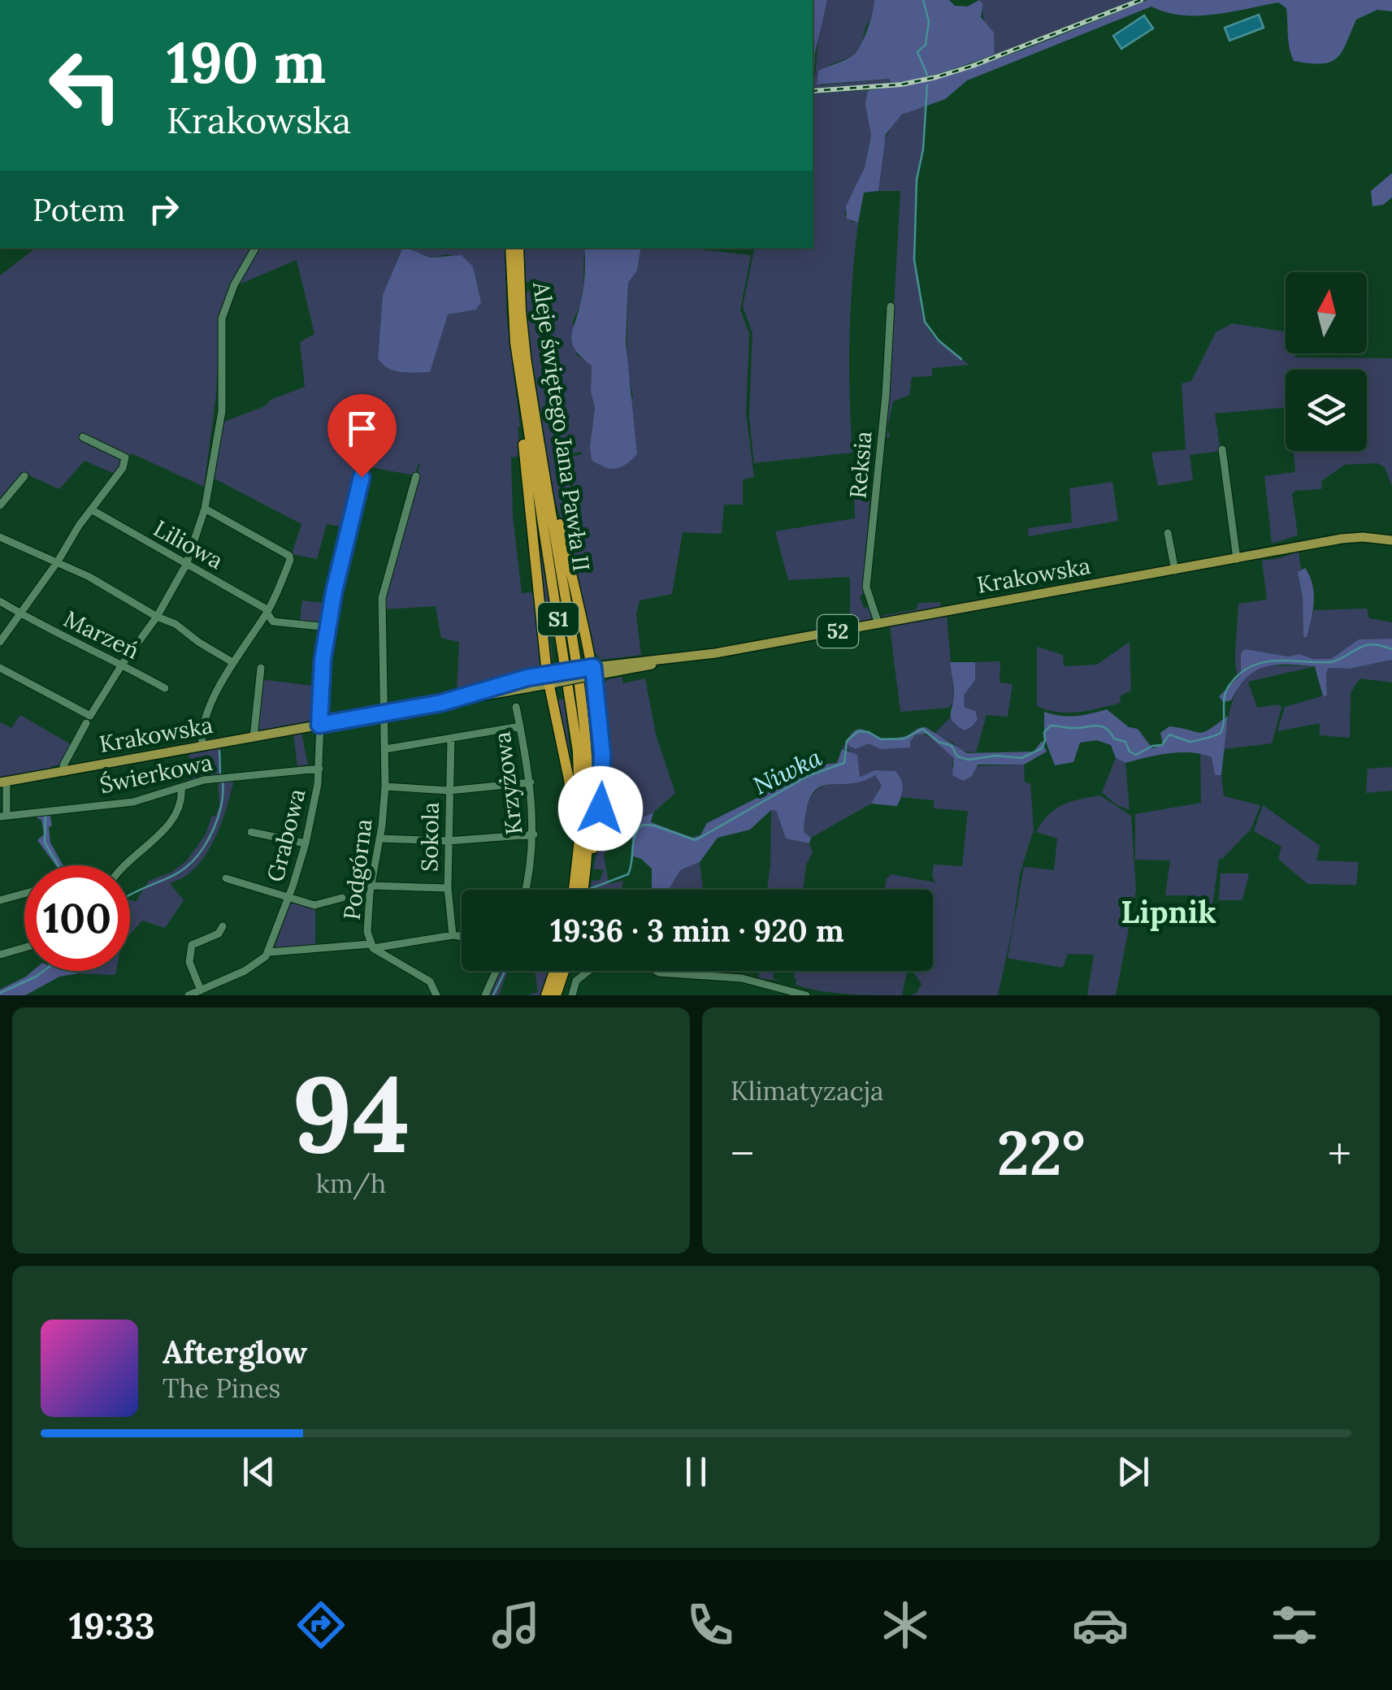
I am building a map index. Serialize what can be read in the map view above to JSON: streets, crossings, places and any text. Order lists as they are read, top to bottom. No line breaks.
{"streets":{"highway":["Aleje świętego Jana Pawła II","S1"],"main road":["Krakowska","52"],"street":["Reksia","Liliowa","Marzeń","Świerkowa","Krzyżowa","Grabowa","Sokola","Podgórna"]},"crossings":[["Reksia","Krakowska"],["Krakowska","Grabowa"],["Krakowska","Podgórna"],["Świerkowa","Grabowa"]],"districts":["Lipnik"],"water":["Niwka"],"north":"top","page":{"turn":["190 m","Krakowska"],"then":"Potem","limit":"100","trip":"19:36 · 3 min · 920 m","tile":[["94","km/h"],"Klimatyzacja"],"heat":["−","22°","+"],"song":["Afterglow","The Pines"],"tabs":"19:33"}}
